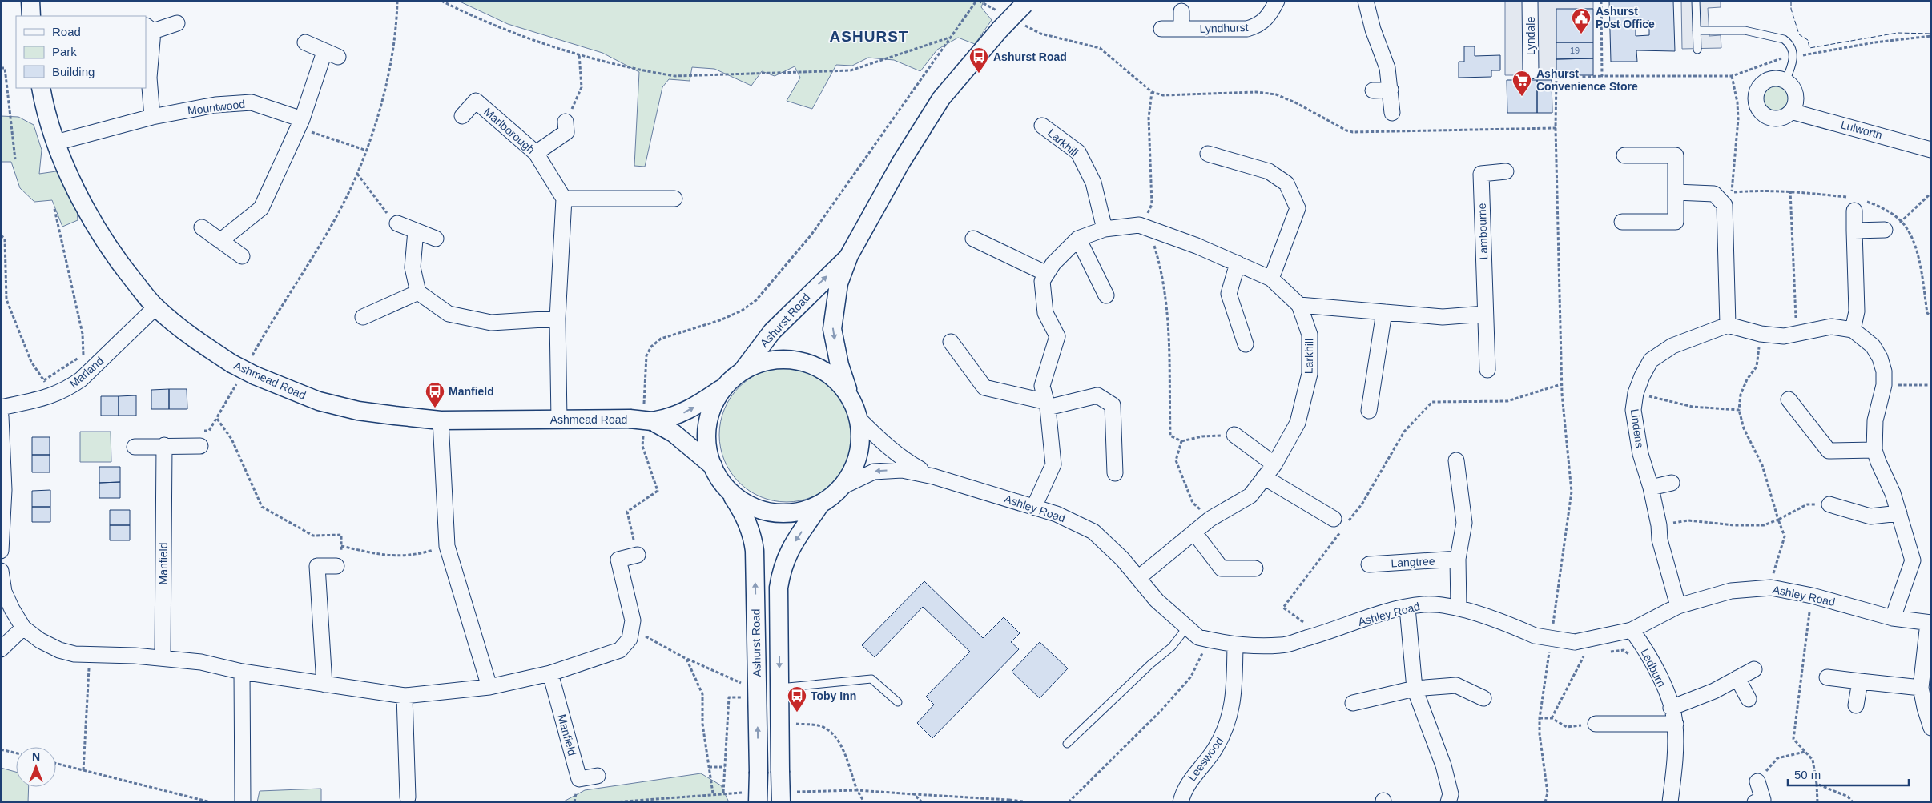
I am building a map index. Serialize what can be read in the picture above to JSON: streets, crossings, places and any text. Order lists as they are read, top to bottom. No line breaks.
{"streets":{"street":["Lyndhurst","Lyndale","Mountwood","Lulworth","Marlborough","Larkhill","Lambourne","Ashurst Road","Marland","Ashmead Road","Lindens","Ashley Road","Langtree","Manfield","Ledburn","Leeswood"]},"crossings":[["Mountwood","Ashmead Road"],["Larkhill","Ashley Road"],["Marland","Ashmead Road"],["Lindens","Ashley Road"],["Ashley Road","Ledburn"],["Ashley Road","Leeswood"]],"districts":["ASHURST"],"places":{"public building":["Ashurst Post Office"],"bus stop":["Ashurst Road","Manfield","Toby Inn"],"supermarket":["Ashurst Convenience Store"]},"house_numbers":["19"],"legend":["Road","Park","Building"],"scale_bar":"50 m","north":"top"}
